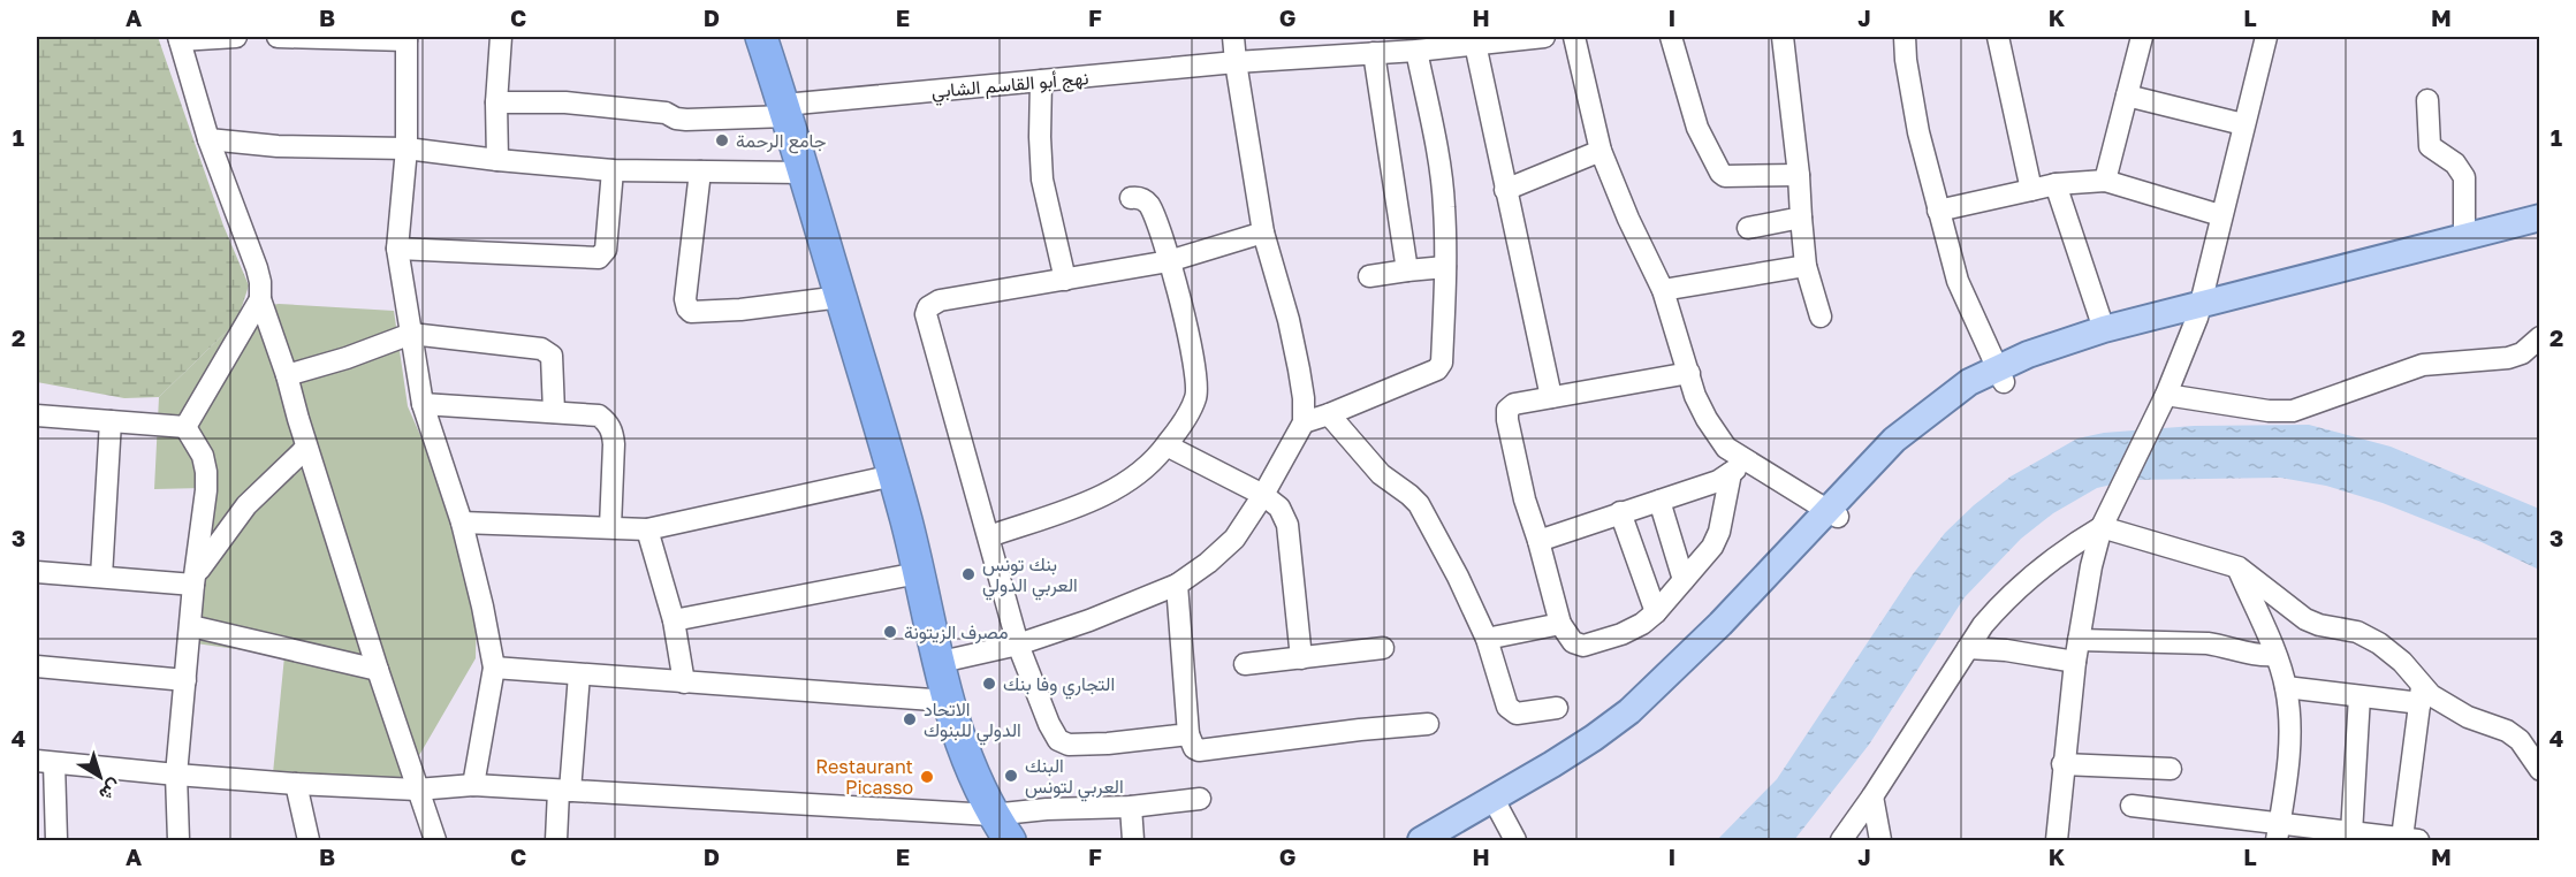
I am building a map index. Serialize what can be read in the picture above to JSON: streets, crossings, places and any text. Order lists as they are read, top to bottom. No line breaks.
{"streets":{"street":["نهج أبو القاسم الشابي"]},"places":["جامع الرحمة","بنك تونس العربي الدولي","مصرف الزيتونة","التجاري وفا بنك","الاتحاد الدولي للبنوك","البنك العربي لتونس","Restaurant Picasso"],"north":"bottom right","grid":{"columns":["A","B","C","D","E","F","G","H","I","J","K","L","M"],"rows":["1","2","3","4"]}}
